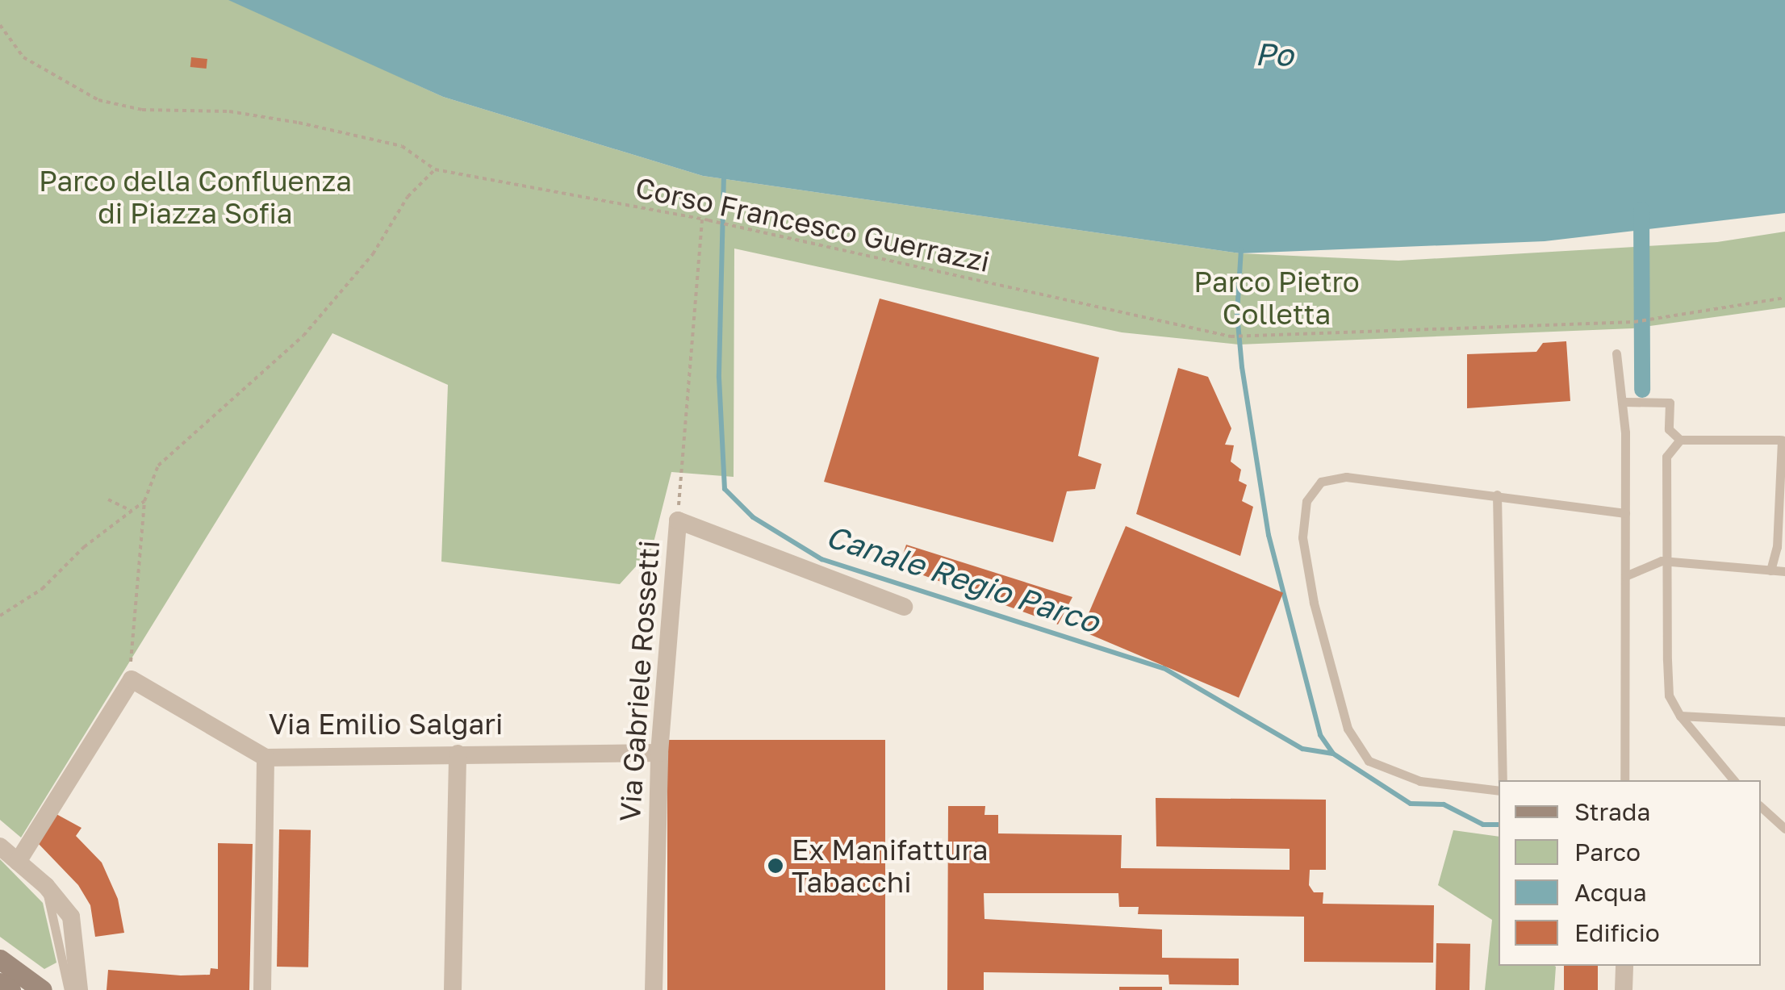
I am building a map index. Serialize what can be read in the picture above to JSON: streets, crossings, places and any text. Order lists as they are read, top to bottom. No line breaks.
{"streets":{"street":["Via Gabriele Rossetti","Via Emilio Salgari"],"path":["Corso Francesco Guerrazzi"]},"crossings":[["Via Gabriele Rossetti","Via Emilio Salgari"]],"water":["Po","Canale Regio Parco"],"parks":["Parco della Confluenza di Piazza Sofia","Parco Pietro Colletta"],"places":["Ex Manifattura Tabacchi"],"legend":["Strada","Parco","Acqua","Edificio"]}
